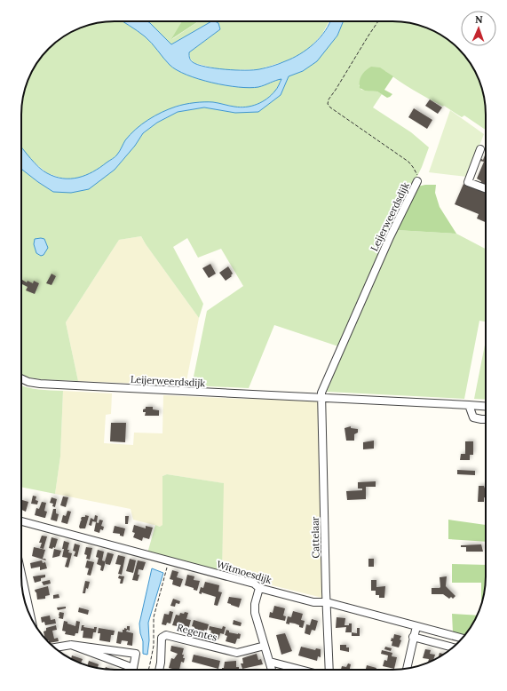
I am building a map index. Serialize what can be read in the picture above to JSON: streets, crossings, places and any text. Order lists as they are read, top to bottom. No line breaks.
{"streets":{"street":["Leijerweerdsdijk","Cattelaar","Witmoesdijk","Regentes"]},"crossings":[["Leijerweerdsdijk","Cattelaar"],["Cattelaar","Witmoesdijk"]],"north":"top"}
